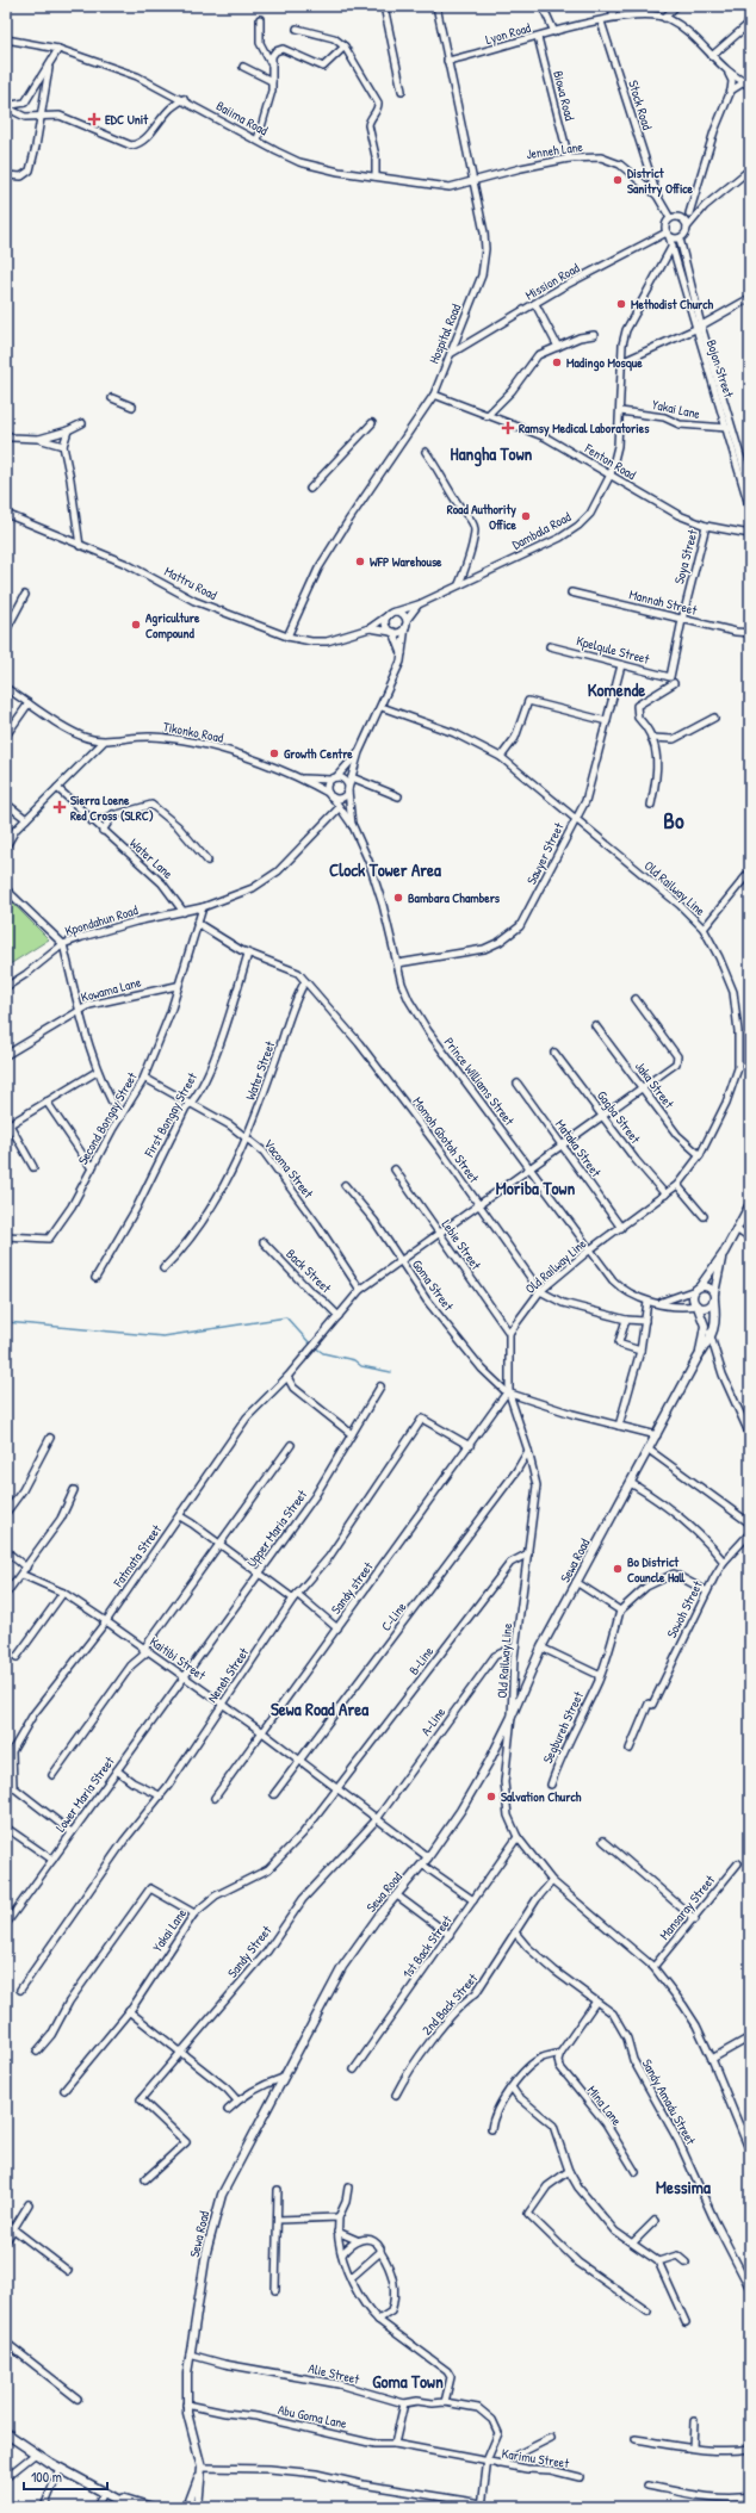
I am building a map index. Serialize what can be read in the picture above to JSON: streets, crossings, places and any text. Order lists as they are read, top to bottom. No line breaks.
{"streets":{"main road":["Sewa Road"],"street":["Lyon Road","Biowa Road","Stock Road","Baiima Road","Jenneh Lane","Mission Road","Hospital Road","Bojon Street","Yakai Lane","Fenton Road","Dambala Road","Soya Street","Mattru Road","Mannah Street","Kpelqule Street","Tikonko Road","Sawyer Street","Water Lane","Old Railway Line","Kpondahun Road","Kowama Lane","Water Street","Prince Williams Street","Jaka Street","First Bongay Street","Gagba Street","Second Bongay Street","Momoh Gbotoh Street","Mataka Street","Vacoma Street","Lebie Street","Back Street","Goma Street","Upper Maria Street","Fatmata Street","Sandy street","Sowoh Street","C-Line","Kaitibi Street","B-Line","Neneh Street","A-Line","Segbureh Street","Lower Maria Street","Mansaray Street","1st Back Street","Sandy Street","2nd Back Street","Sandy Amadu Street","Mina Lane","Alie Street","Abu Goma Lane","Karimu Street"]},"crossings":[["Lyon Road","Biowa Road"],["Lyon Road","Stock Road"],["Lyon Road","Hospital Road"],["Biowa Road","Jenneh Lane"],["Stock Road","Jenneh Lane"],["Baiima Road","Jenneh Lane"],["Baiima Road","Hospital Road"],["Jenneh Lane","Hospital Road"],["Mission Road","Hospital Road"],["Mission Road","Bojon Street"],["Mission Road","Dambala Road"],["Hospital Road","Fenton Road"],["Hospital Road","Mattru Road"],["Bojon Street","Yakai Lane"],["Bojon Street","Dambala Road"],["Yakai Lane","Dambala Road"],["Yakai Lane","Kaitibi Street"],["Yakai Lane","B-Line"],["Fenton Road","Dambala Road"],["Fenton Road","Soya Street"],["Dambala Road","Mattru Road"],["Soya Street","Mannah Street"],["Soya Street","Kpelqule Street"],["Kpelqule Street","Sawyer Street"],["Sawyer Street","Old Railway Line"],["Sawyer Street","Prince Williams Street"],["Water Lane","Kpondahun Road"],["Old Railway Line","Prince Williams Street"],["Old Railway Line","Jaka Street"],["Old Railway Line","Gagba Street"],["Old Railway Line","Momoh Gbotoh Street"],["Old Railway Line","Mataka Street"],["Old Railway Line","Lebie Street"],["Old Railway Line","Goma Street"],["Old Railway Line","Sewa Road"],["Old Railway Line","Sandy street"],["Old Railway Line","C-Line"],["Old Railway Line","B-Line"],["Old Railway Line","A-Line"],["Old Railway Line","Mansaray Street"],["Old Railway Line","1st Back Street"],["Old Railway Line","2nd Back Street"],["Kpondahun Road","Second Bongay Street"],["Kowama Lane","Second Bongay Street"],["Water Street","Momoh Gbotoh Street"],["Water Street","Vacoma Street"],["Prince Williams Street","Fatmata Street"],["Jaka Street","Fatmata Street"],["First Bongay Street","Vacoma Street"],["Gagba Street","Fatmata Street"],["Second Bongay Street","Vacoma Street"],["Momoh Gbotoh Street","Fatmata Street"],["Mataka Street","Fatmata Street"],["Vacoma Street","Fatmata Street"],["Lebie Street","Fatmata Street"],["Back Street","Fatmata Street"],["Goma Street","Fatmata Street"],["Goma Street","Sandy street"],["Upper Maria Street","Kaitibi Street"],["Upper Maria Street","Lower Maria Street"],["Fatmata Street","Kaitibi Street"],["Fatmata Street","Lower Maria Street"],["Sewa Road","Kaitibi Street"],["Sewa Road","Alie Street"],["Sewa Road","Abu Goma Lane"],["Sandy street","Kaitibi Street"],["Sandy street","Neneh Street"],["C-Line","Kaitibi Street"],["Kaitibi Street","B-Line"],["Kaitibi Street","Neneh Street"],["Kaitibi Street","A-Line"],["Kaitibi Street","Lower Maria Street"],["Kaitibi Street","Sandy Street"],["A-Line","Sandy Street"],["2nd Back Street","Sandy Amadu Street"],["Alie Street","Abu Goma Lane"],["Alie Street","Karimu Street"],["Abu Goma Lane","Karimu Street"]],"districts":["Hangha Town","Komende","Bo","Clock Tower Area","Moriba Town","Sewa Road Area","Messima","Goma Town"],"places":{"health":["EDC Unit","Ramsy Medical Laboratories","Sierra Loene Red Cross (SLRC)"],"other":["District Sanitry Office","Methodist Church","Madingo Mosque","Road Authority Office","WFP Warehouse","Agriculture Compound","Growth Centre","Bambara Chambers","Bo District Councle Hall","Salvation Church"]},"scale_bar":"100 m"}
